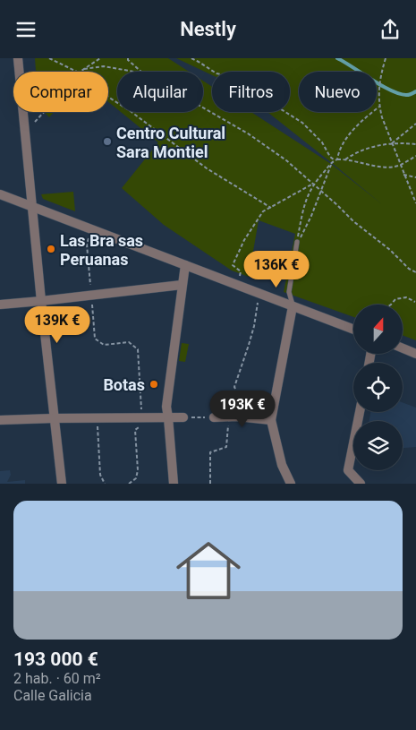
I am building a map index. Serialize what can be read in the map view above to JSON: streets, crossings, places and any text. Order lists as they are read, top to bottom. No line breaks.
{"places":["Centro Cultural Sara Montiel","Las Bra sas Peruanas","Botas"],"north":"top","page":{"header":"Nestly","chip":["Comprar","Alquilar","Filtros","Nuevo"],"price":["136K €","139K €","193K €"],"list":[{"name":"193 000 €","note":"2 hab. · 60 m² · Calle Galicia"}]}}
